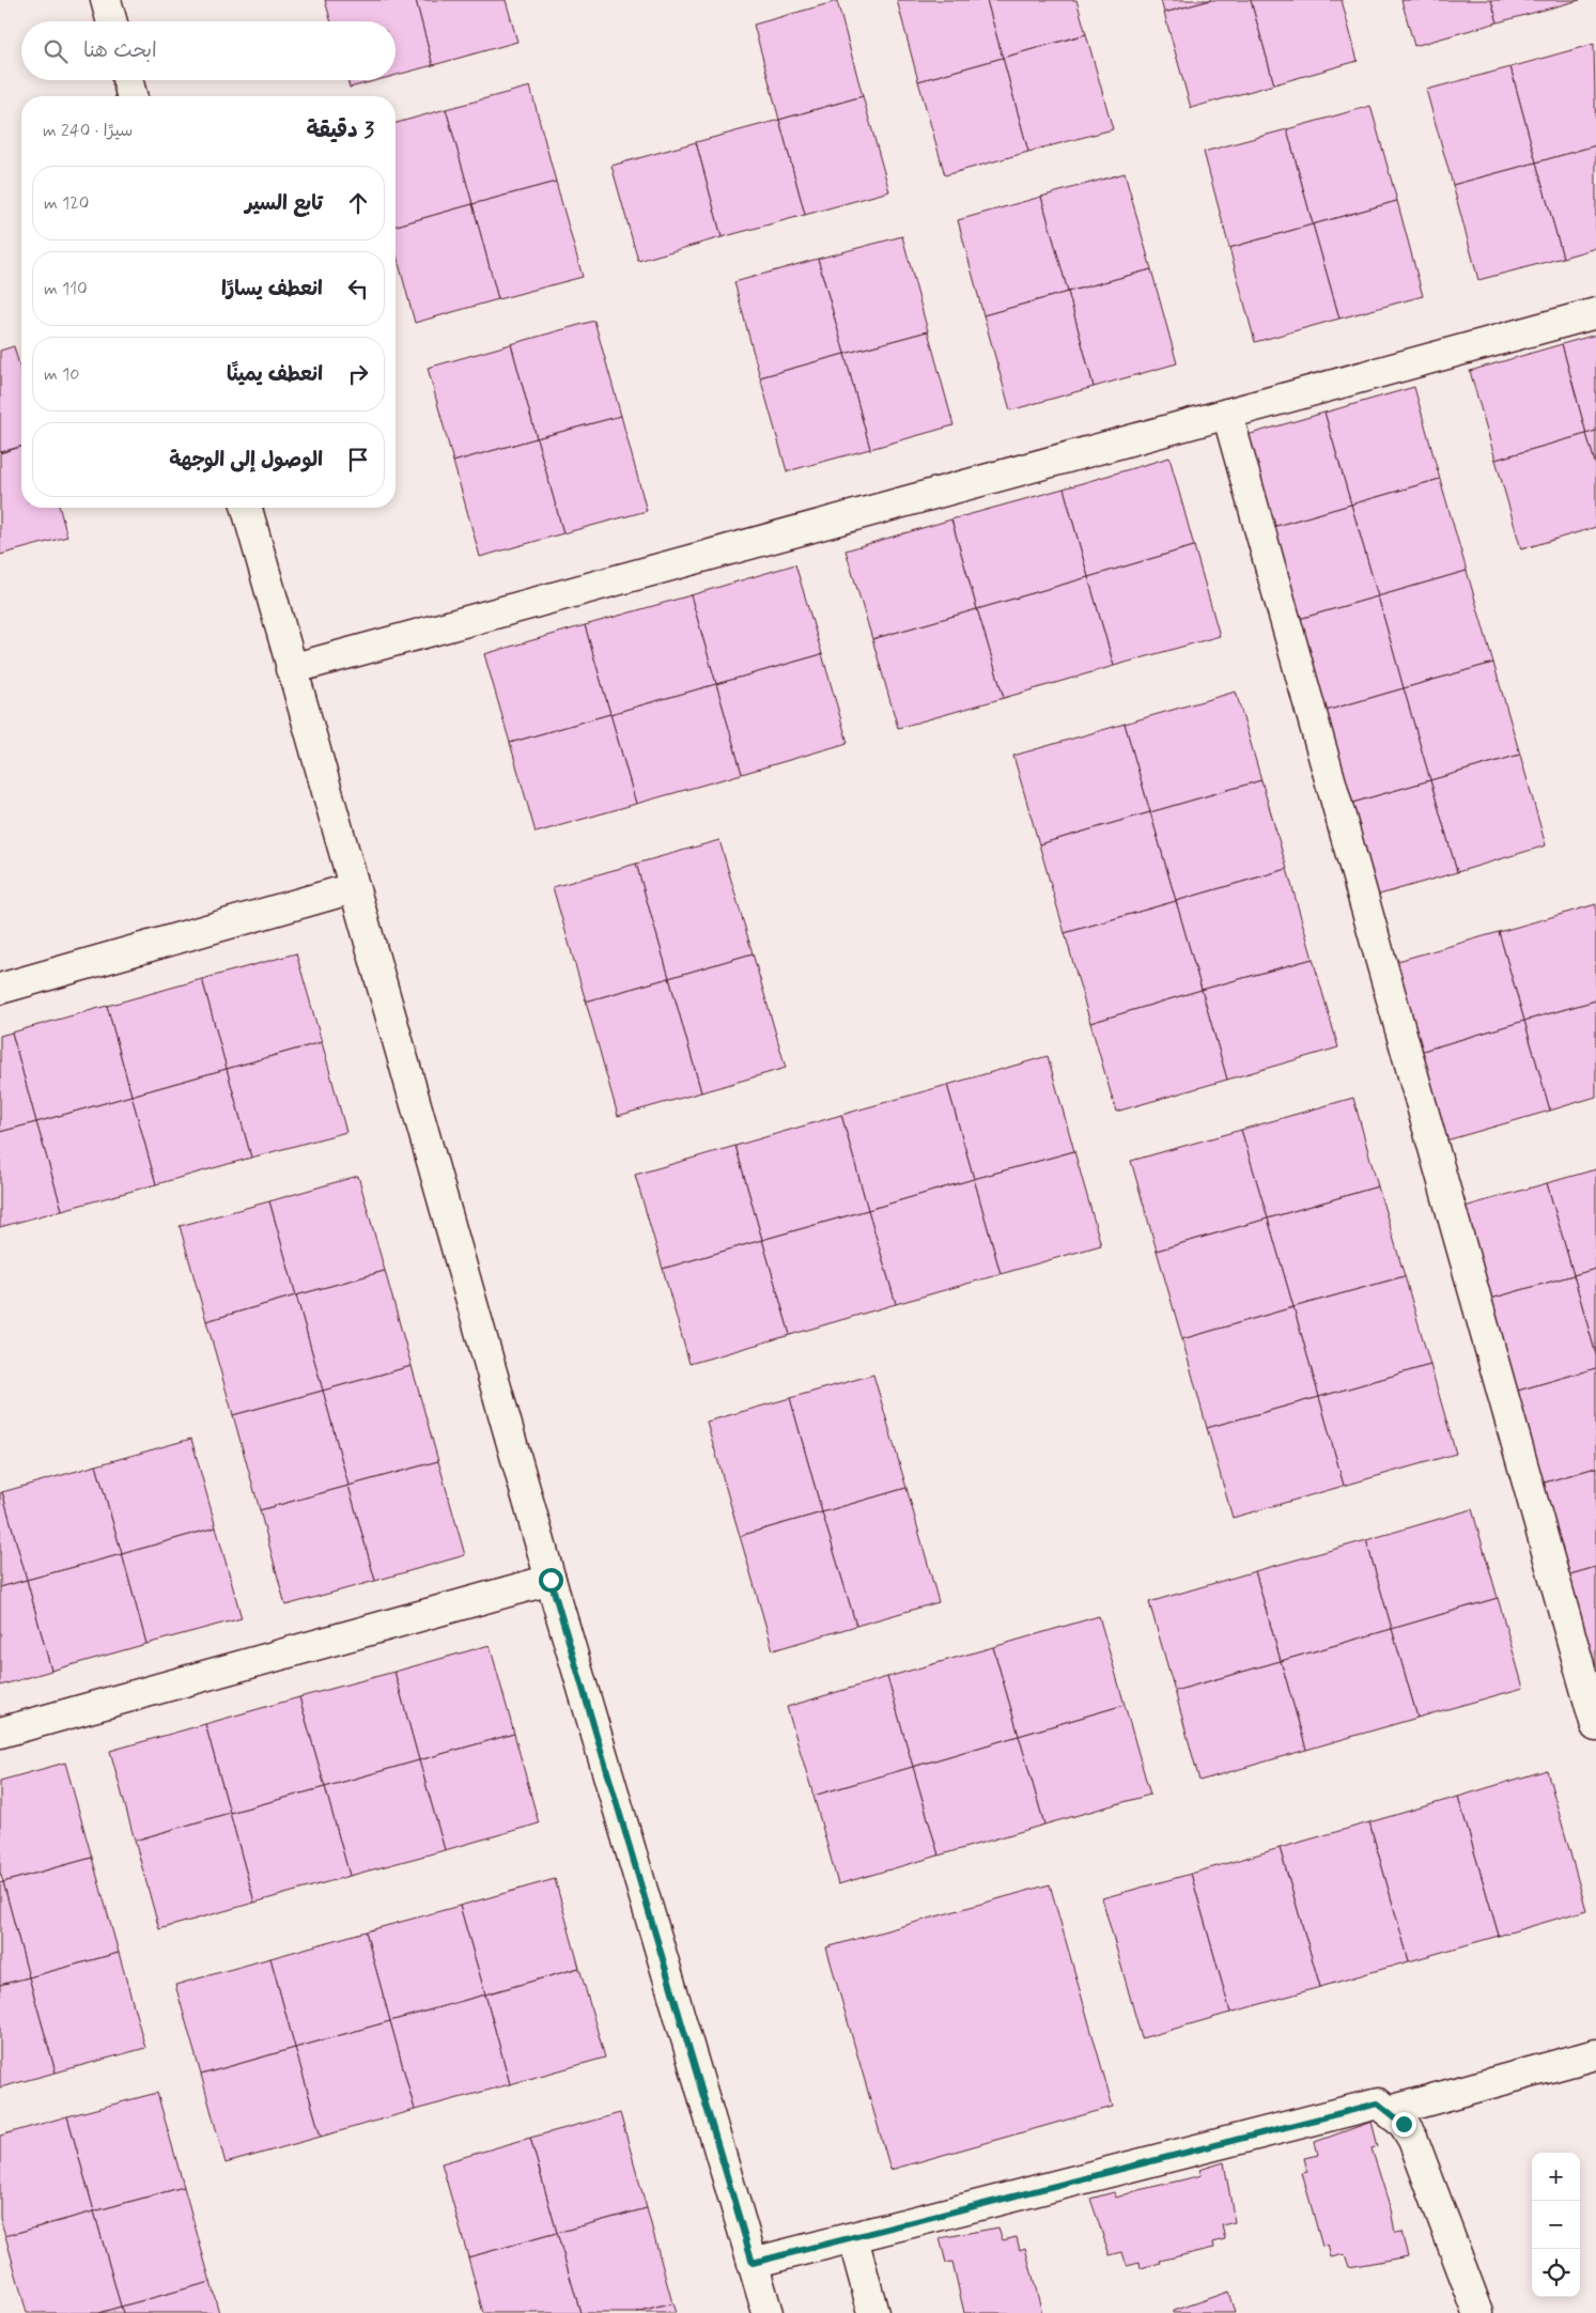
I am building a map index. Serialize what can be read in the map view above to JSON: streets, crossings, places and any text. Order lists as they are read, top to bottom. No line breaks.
{"page":{"search":"ابحث هنا","heading":["3 دقيقة","سيرًا · 240 m"],"list":[["تابع السير","120 m"],["انعطف يسارًا","110 m"],["انعطف يمينًا","10 m"],"الوصول إلى الوجهة"],"map_buttons":["+","−"]}}
